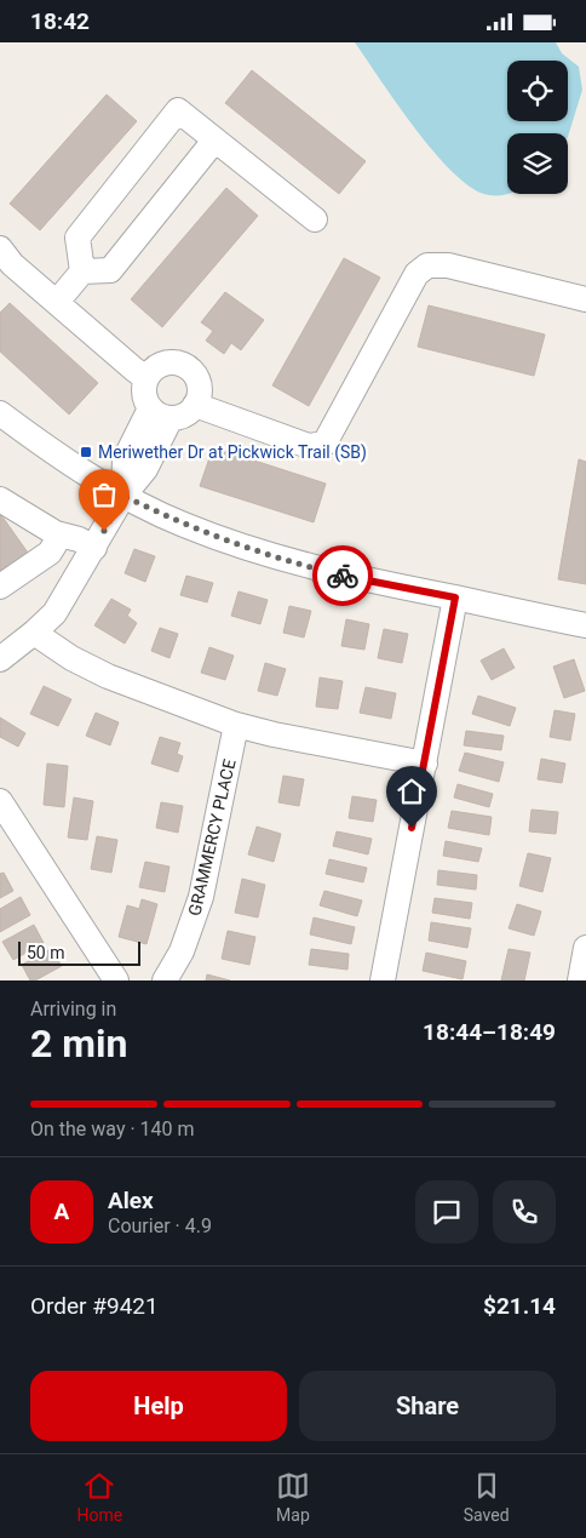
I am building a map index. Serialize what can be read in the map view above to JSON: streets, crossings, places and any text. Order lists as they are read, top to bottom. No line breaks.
{"streets":{"street":["GRAMMERCY PLACE"]},"places":{"transit":["Meriwether Dr at Pickwick Trail (SB)"]},"scale_bar":"50 m","page":{"status":"18:42","scale":"50 m","heading":["2 min","Arriving in","18:44–18:49"],"panel":["Alex","Courier · 4.9","Order #9421","$21.14"],"bar":"On the way · 140 m","round":"A","buttons":["Help","Share"],"tabs":["Home","Map","Saved"]}}
